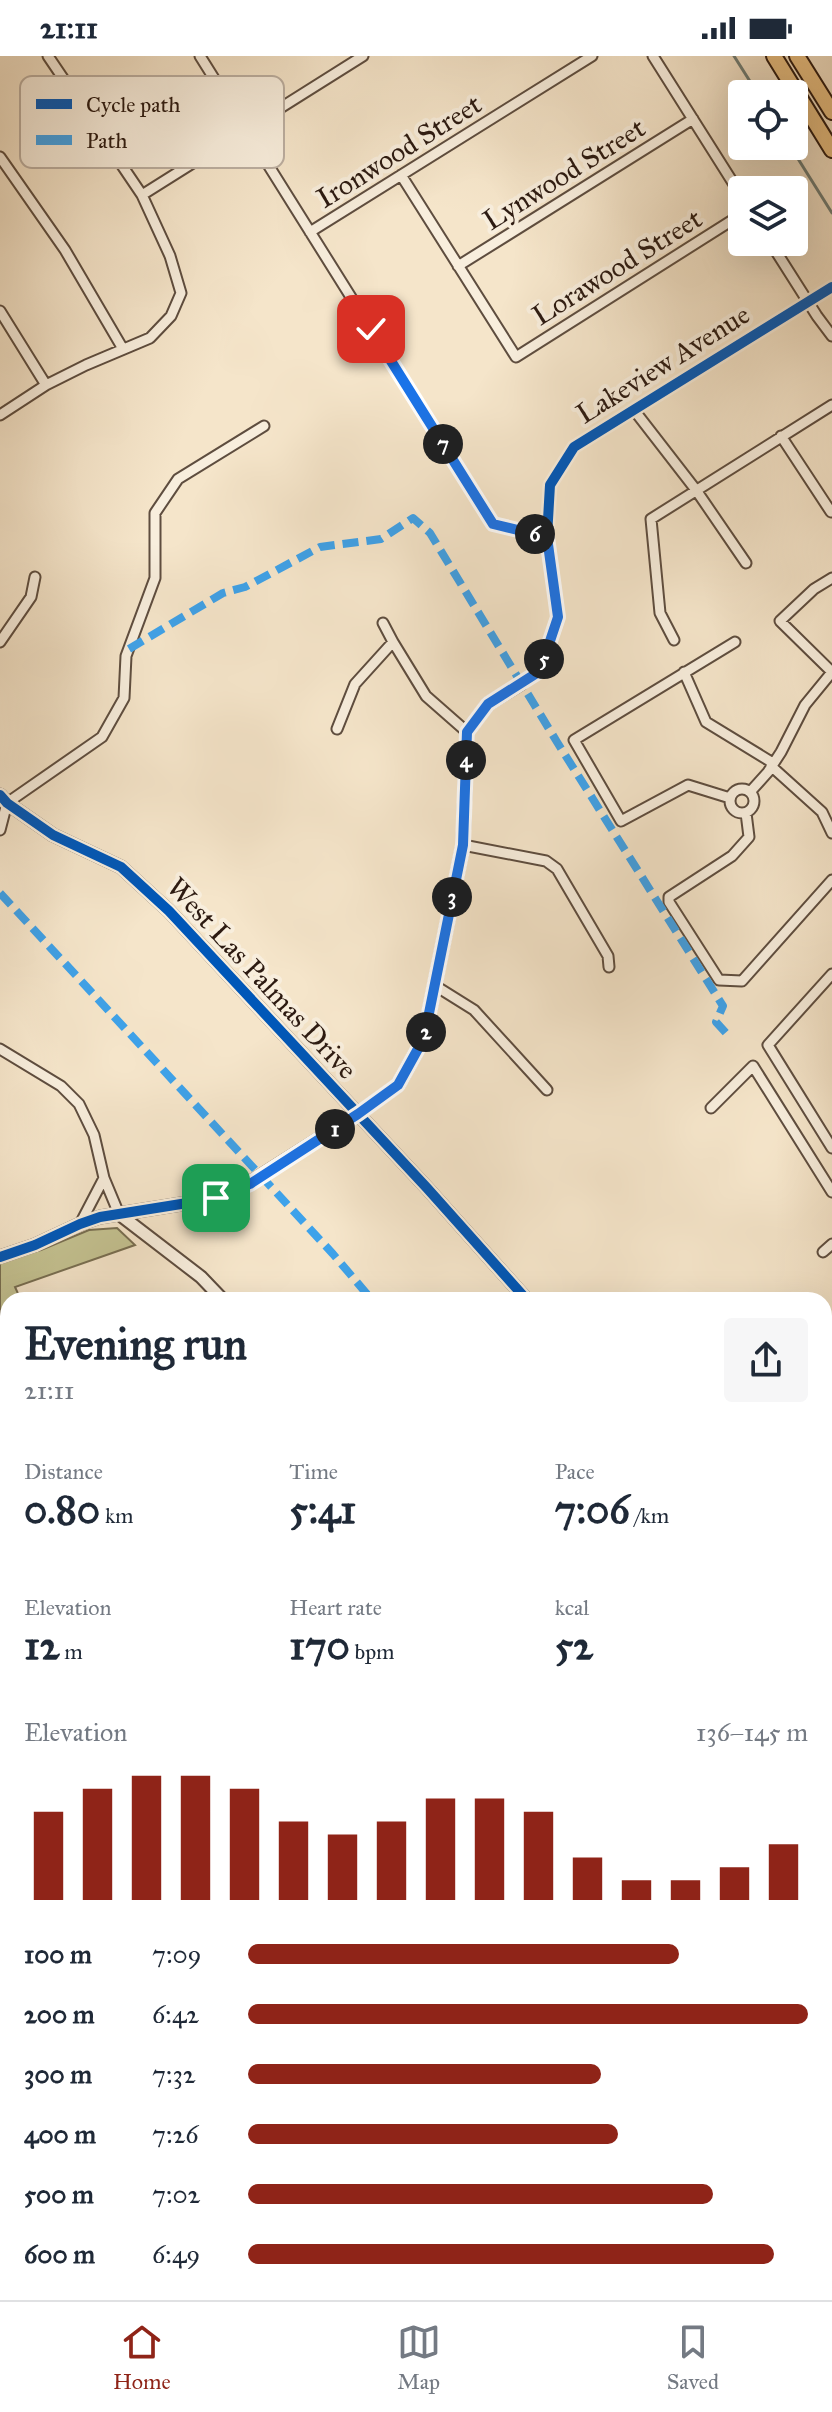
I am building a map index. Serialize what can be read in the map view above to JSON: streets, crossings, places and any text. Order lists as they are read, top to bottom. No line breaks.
{"streets":{"street":["Ironwood Street","Lynwood Street","Lorawood Street","Lakeview Avenue","West Las Palmas Drive"]},"crossings":[["Lynwood Street","Lorawood Street"]],"legend":["Cycle path","Path"],"page":{"status":"21:11","pins":["7","6","5","4","3","2","1"],"heading":["Evening run","21:11"],"stats":[["Distance","0.80 km"],["Time","5:41"],["Pace","7:06 /km"],["Elevation","12 m"],["Heart rate","170 bpm"],["kcal","52"]],"chart":["Elevation","136–145 m"],"list":[{"name":"100 m","note":"7:09"},{"name":"200 m","note":"6:42"},{"name":"300 m","note":"7:32"},{"name":"400 m","note":"7:26"},{"name":"500 m","note":"7:02"},{"name":"600 m","note":"6:49"}],"tabs":["Home","Map","Saved"]}}
